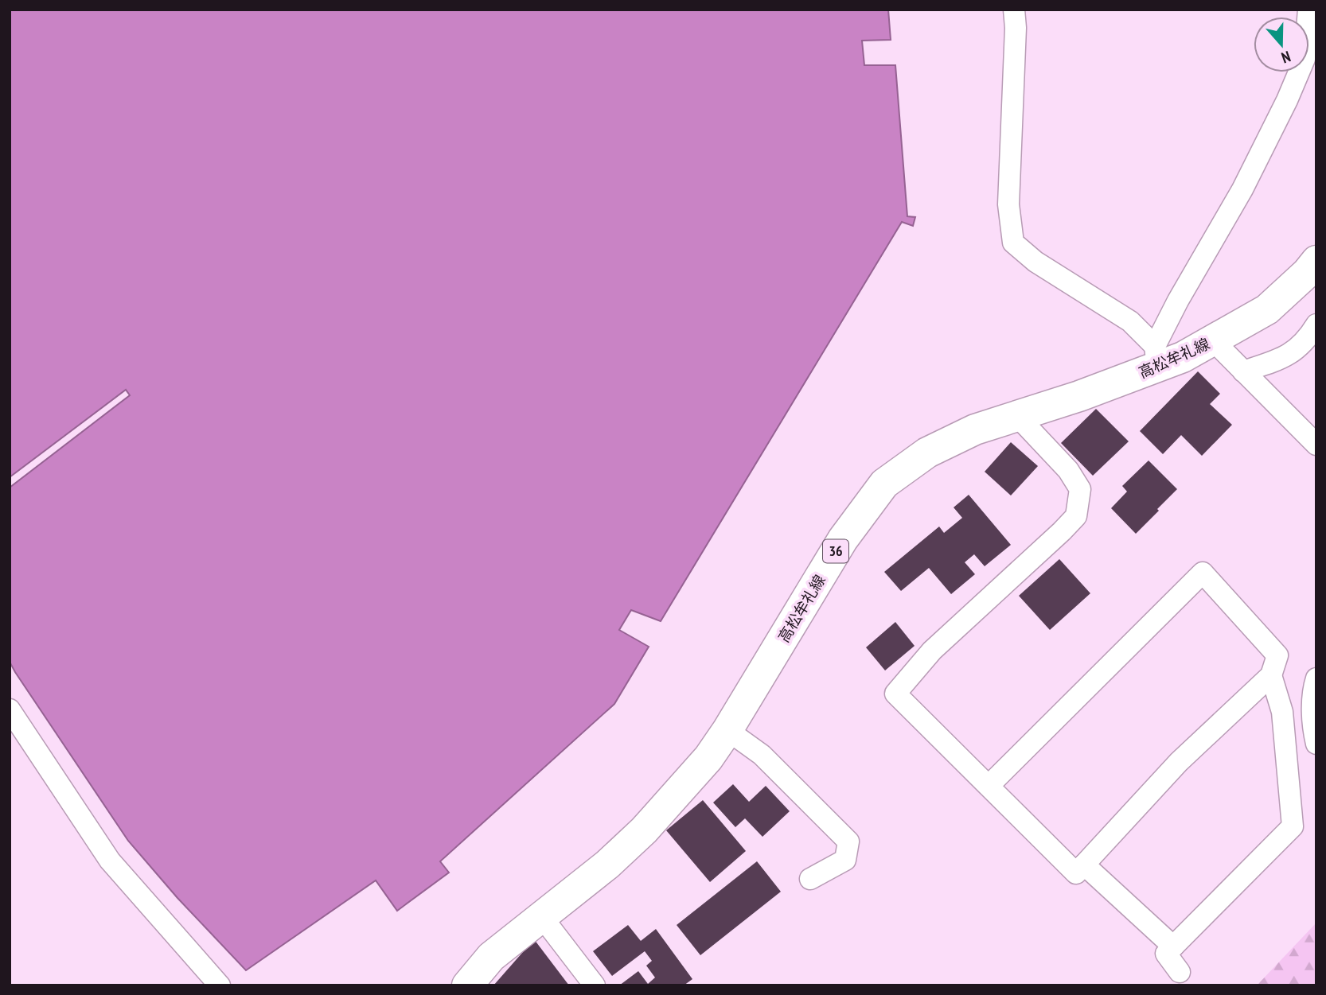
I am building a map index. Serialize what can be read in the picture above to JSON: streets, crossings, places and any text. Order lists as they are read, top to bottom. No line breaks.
{"streets":{"main road":["高松牟礼線","36"]},"north":"bottom"}
